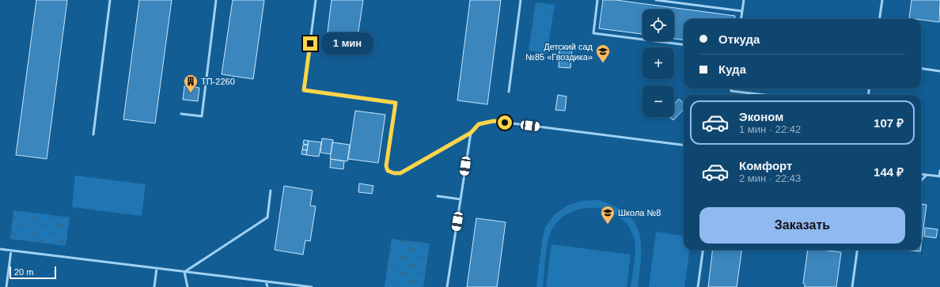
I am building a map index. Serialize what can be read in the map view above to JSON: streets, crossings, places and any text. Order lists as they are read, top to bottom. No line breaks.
{"places":{"school or university":["Детский сад №85 «Гвоздика»","Школа №8"],"building":["ТП-2260"]},"scale_bar":"20 m","page":{"map_buttons":["+","−"],"banner":["Откуда","Куда"],"bubble":"1 мин","list":[{"name":"Эконом","note":"1 мин · 22:42","value":"107 ₽"},{"name":"Комфорт","note":"2 мин · 22:43","value":"144 ₽"}],"buttons":"Заказать","scale":"20 m"}}
